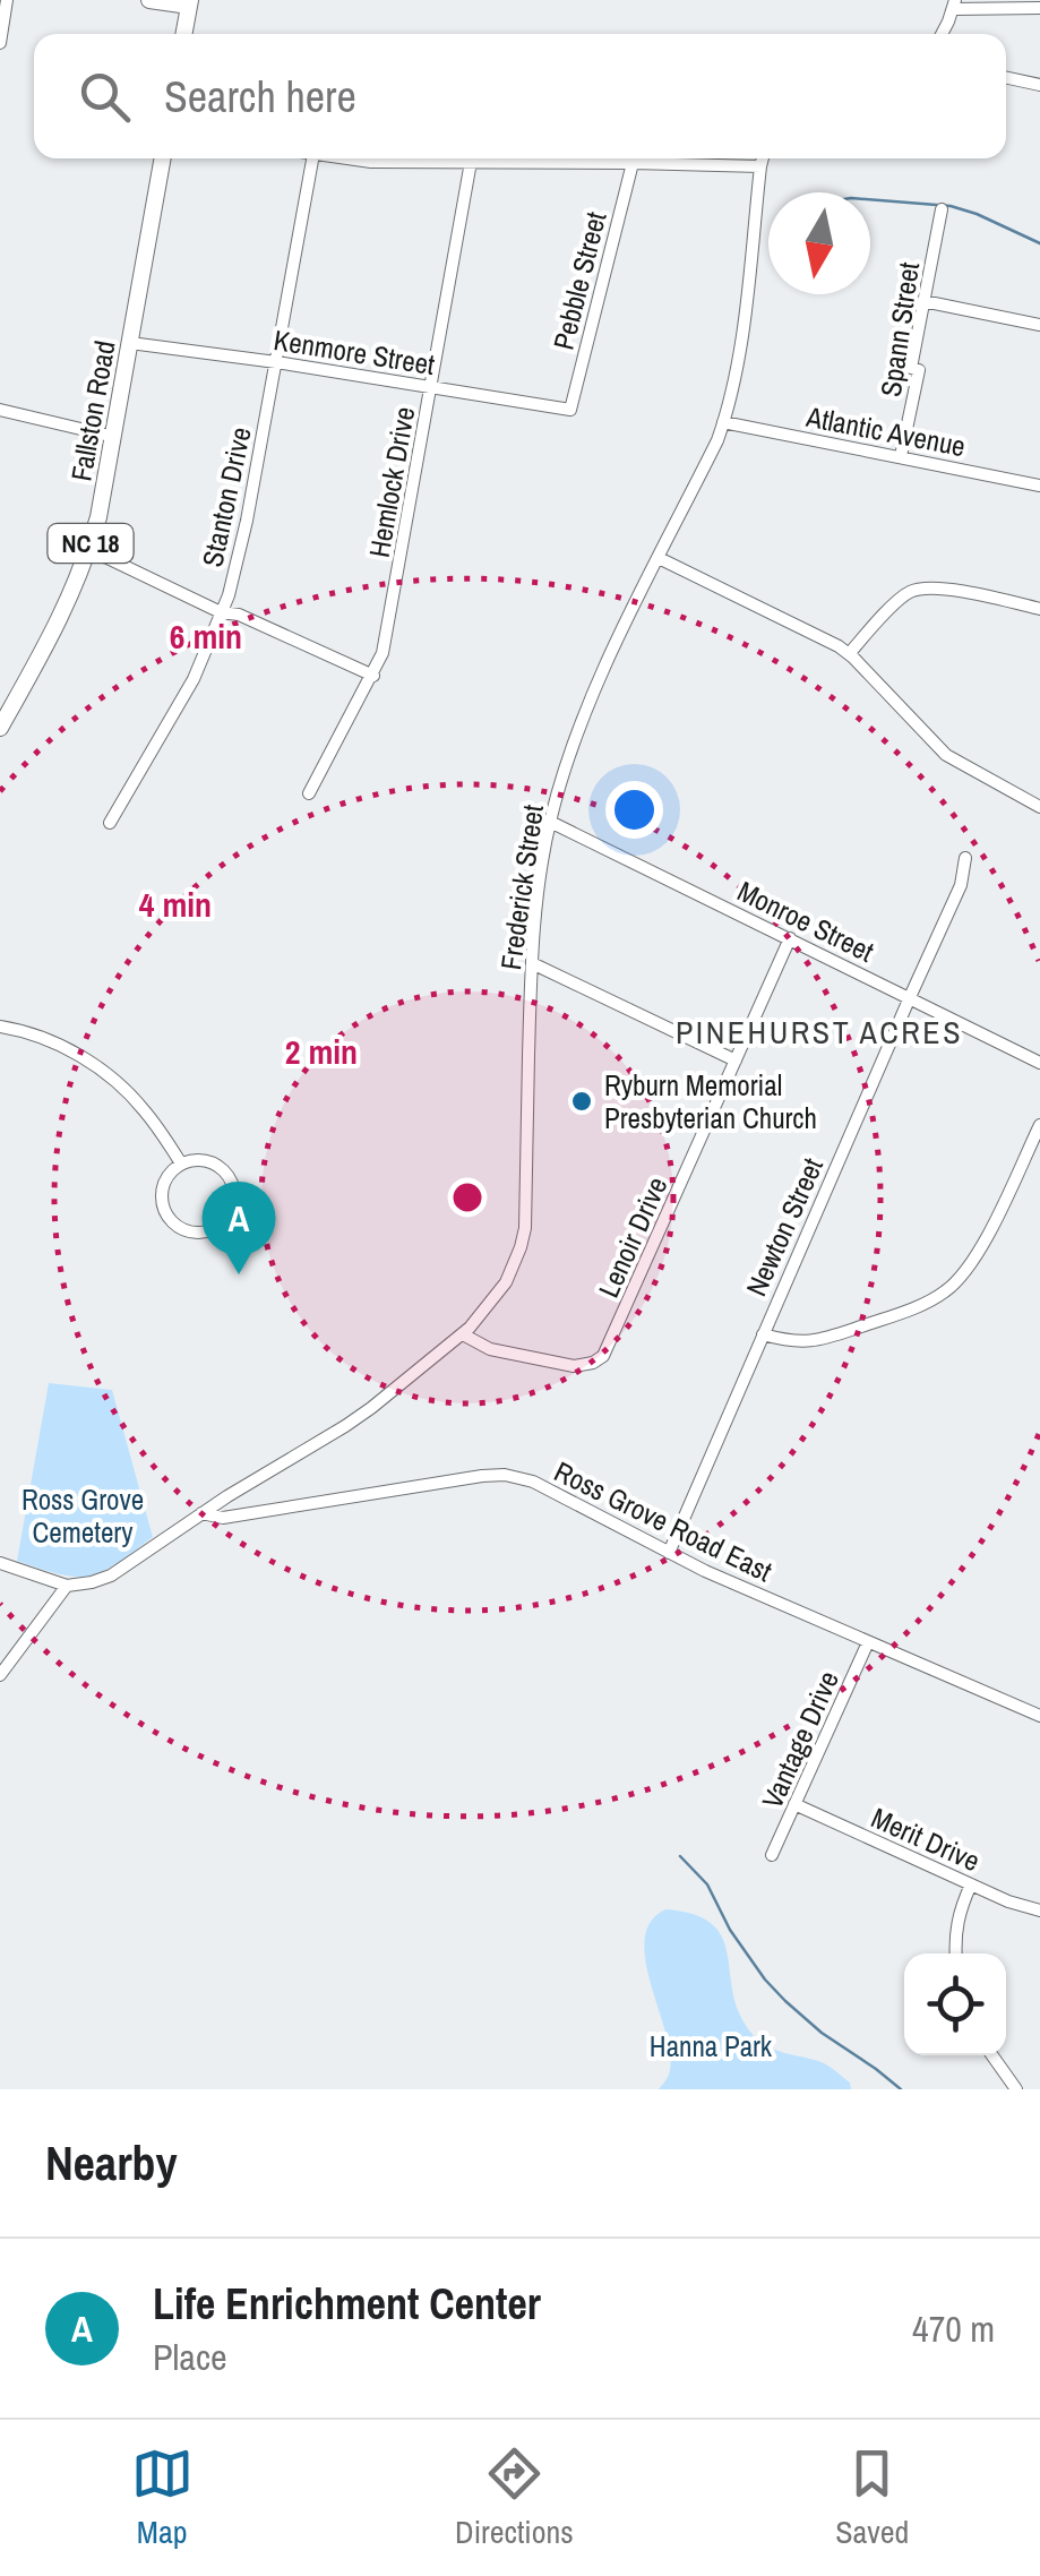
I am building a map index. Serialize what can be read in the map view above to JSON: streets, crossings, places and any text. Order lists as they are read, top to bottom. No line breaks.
{"streets":{"main road":["Fallston Road","NC 18"],"street":["Pebble Street","Spann Street","Kenmore Street","Atlantic Avenue","Hemlock Drive","Stanton Drive","Frederick Street","Monroe Street","Newton Street","Lenoir Drive","Ross Grove Road East","Vantage Drive","Merit Drive"]},"crossings":[["Pebble Street","Kenmore Street"],["Spann Street","Atlantic Avenue"],["Kenmore Street","Fallston Road"],["Kenmore Street","Hemlock Drive"],["Kenmore Street","Stanton Drive"],["Atlantic Avenue","Frederick Street"],["Frederick Street","Monroe Street"],["Frederick Street","Lenoir Drive"],["Frederick Street","Ross Grove Road East"],["Monroe Street","Newton Street"],["Monroe Street","Lenoir Drive"],["Newton Street","Ross Grove Road East"],["Ross Grove Road East","Vantage Drive"],["Vantage Drive","Merit Drive"]],"districts":["PINEHURST ACRES"],"parks":["Ross Grove Cemetery","Hanna Park"],"places":["Ryburn Memorial Presbyterian Church"],"north":"bottom","page":{"search":"Search here","pins":"A","heading":"Nearby","list":[{"mark":"A","name":"Life Enrichment Center","note":"Place","value":"470 m"}],"nav":["Map","Directions","Saved"]},"rings":["6 min","4 min","2 min"]}
